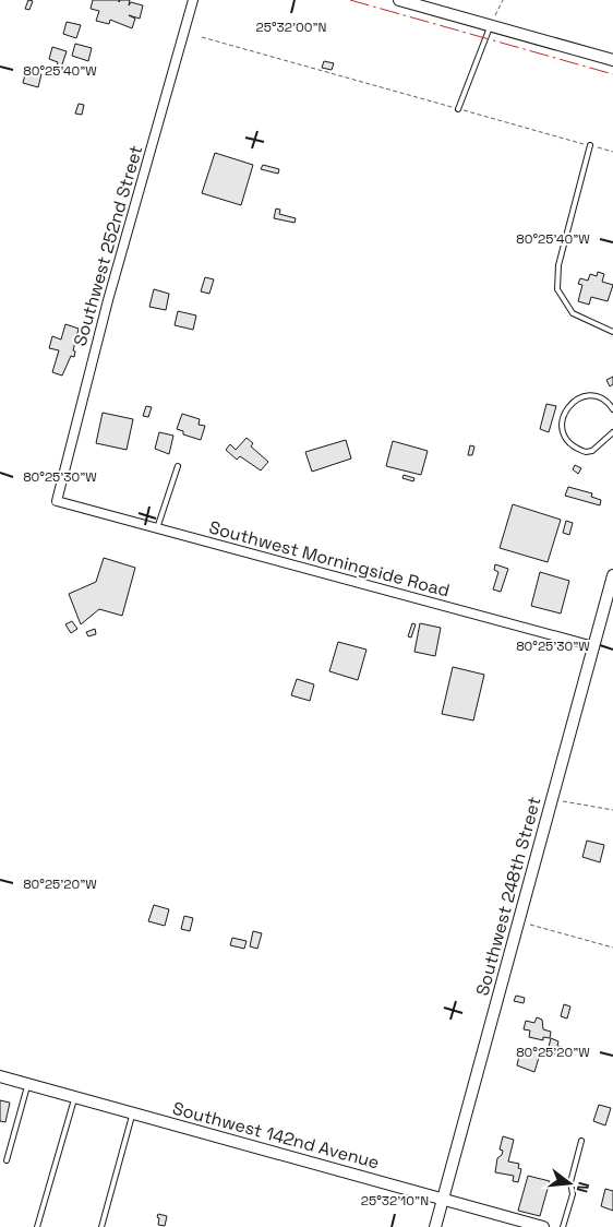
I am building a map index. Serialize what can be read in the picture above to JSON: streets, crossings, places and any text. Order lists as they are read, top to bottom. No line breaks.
{"streets":{"street":["Southwest 252nd Street","Southwest Morningside Road","Southwest 248th Street","Southwest 142nd Avenue"]},"crossings":[["Southwest 252nd Street","Southwest Morningside Road"],["Southwest Morningside Road","Southwest 248th Street"],["Southwest 248th Street","Southwest 142nd Avenue"]],"north":"right","coordinates":["25°32'00\"N","80°25'40\"W","80°25'30\"W","80°25'20\"W","25°32'10\"N"]}
